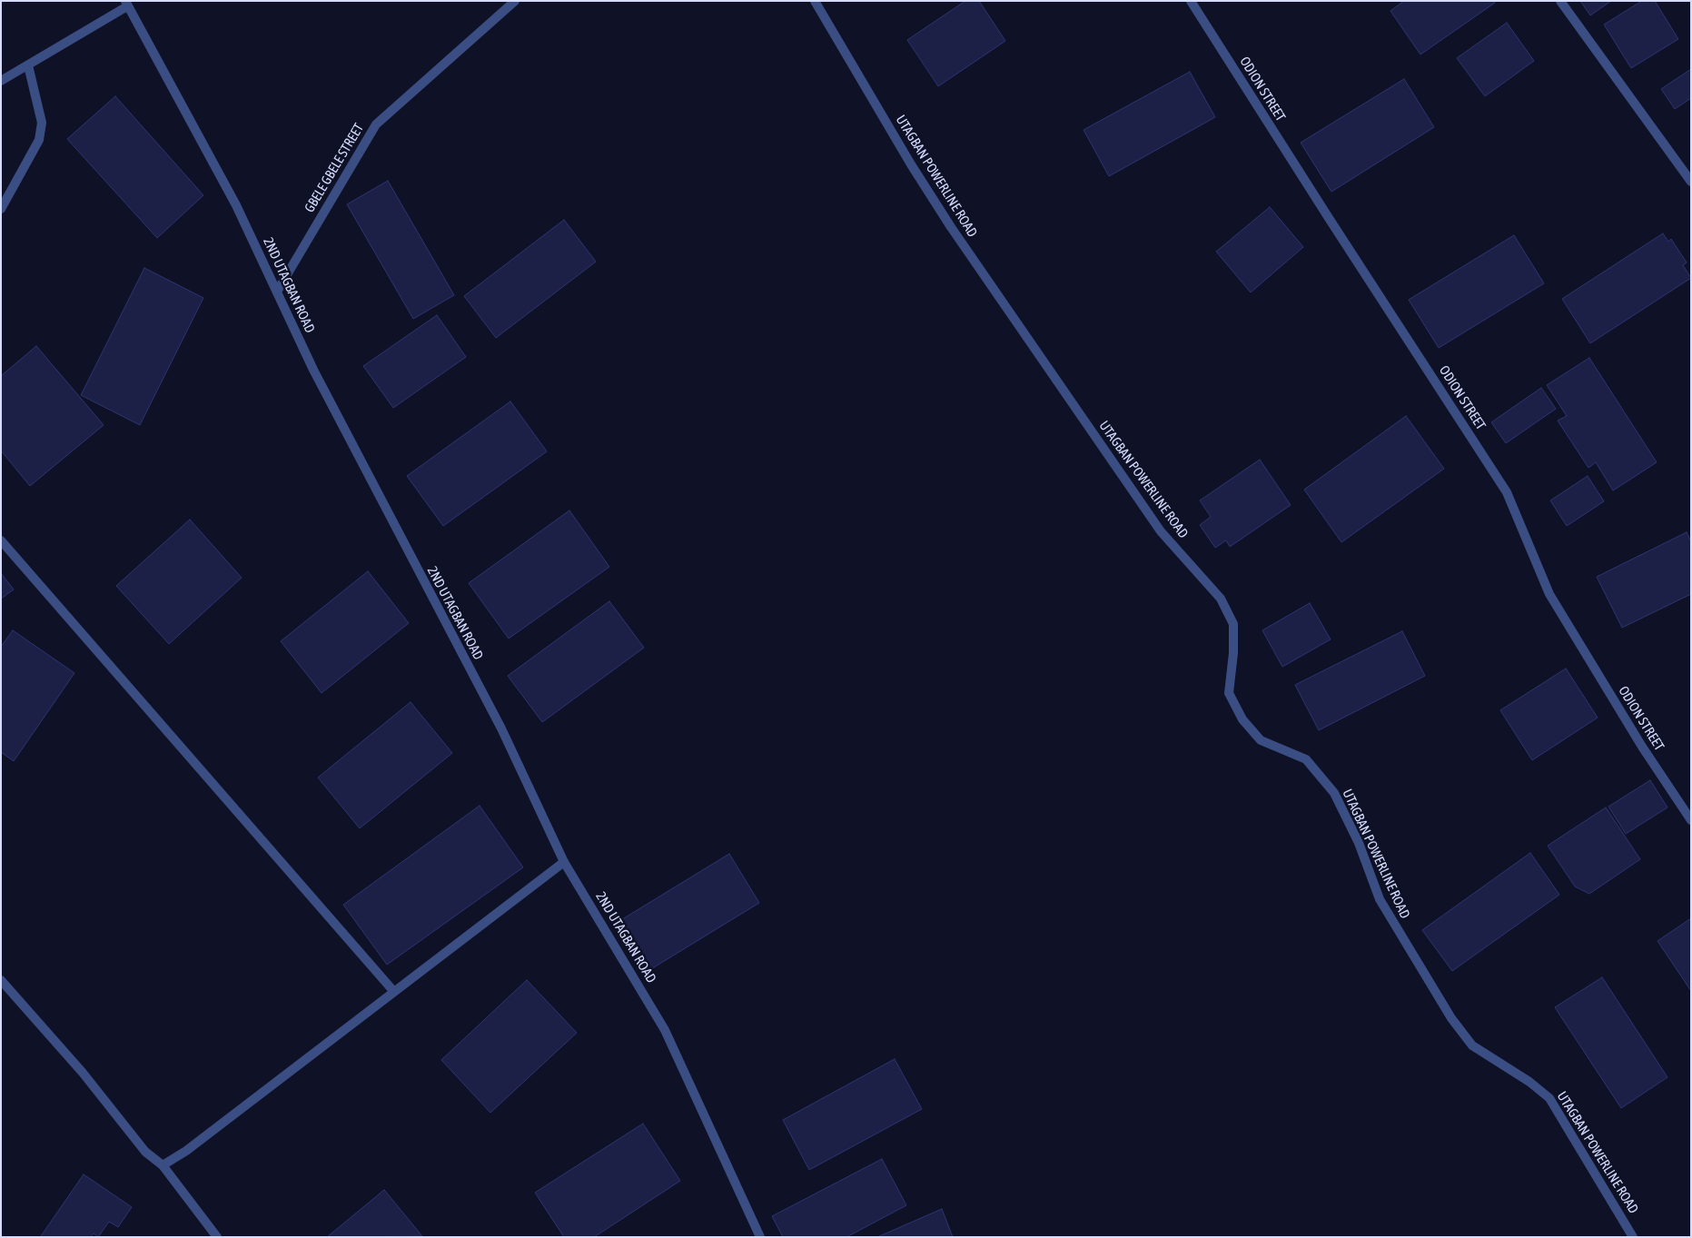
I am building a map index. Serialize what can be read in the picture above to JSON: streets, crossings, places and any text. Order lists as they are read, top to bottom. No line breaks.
{"streets":{"street":["ODION STREET","GBELE GBELE STREET","UTAGBAN POWERLINE ROAD","2ND UTAGBAN ROAD"]},"crossings":[["GBELE GBELE STREET","2ND UTAGBAN ROAD"]]}
